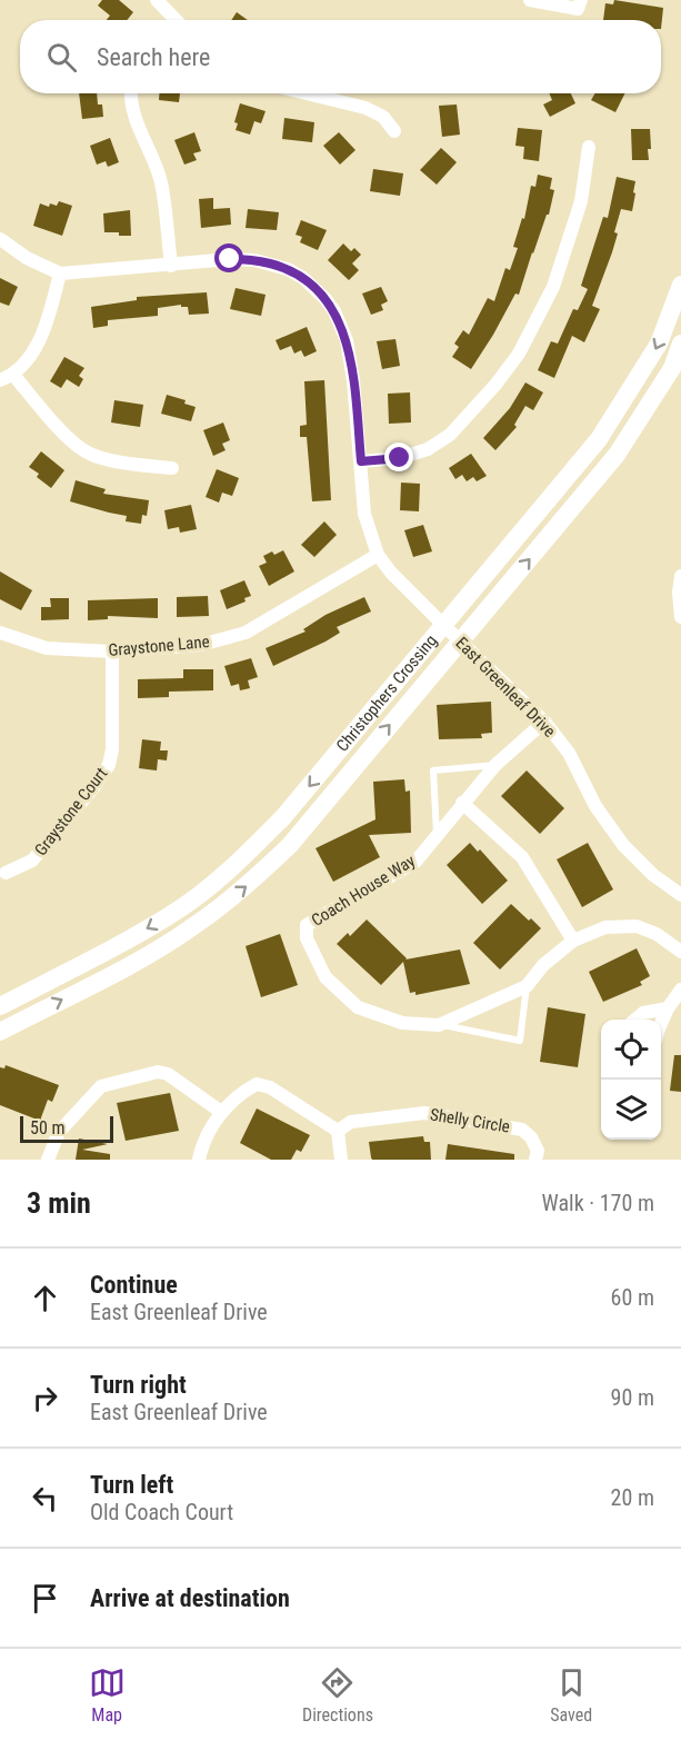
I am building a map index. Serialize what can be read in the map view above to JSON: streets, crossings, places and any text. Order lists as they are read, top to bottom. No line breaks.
{"streets":{"street":["Graystone Lane","East Greenleaf Drive","Christophers Crossing","Graystone Court","Coach House Way","Shelly Circle"]},"crossings":[["Graystone Lane","East Greenleaf Drive"],["Graystone Lane","Graystone Court"],["East Greenleaf Drive","Christophers Crossing"],["East Greenleaf Drive","Coach House Way"]],"scale_bar":"50 m","page":{"search":"Search here","scale":"50 m","heading":["3 min","Walk · 170 m"],"list":[["Continue","East Greenleaf Drive","60 m"],["Turn right","East Greenleaf Drive","90 m"],["Turn left","Old Coach Court","20 m"],"Arrive at destination"],"nav":["Map","Directions","Saved"]}}
